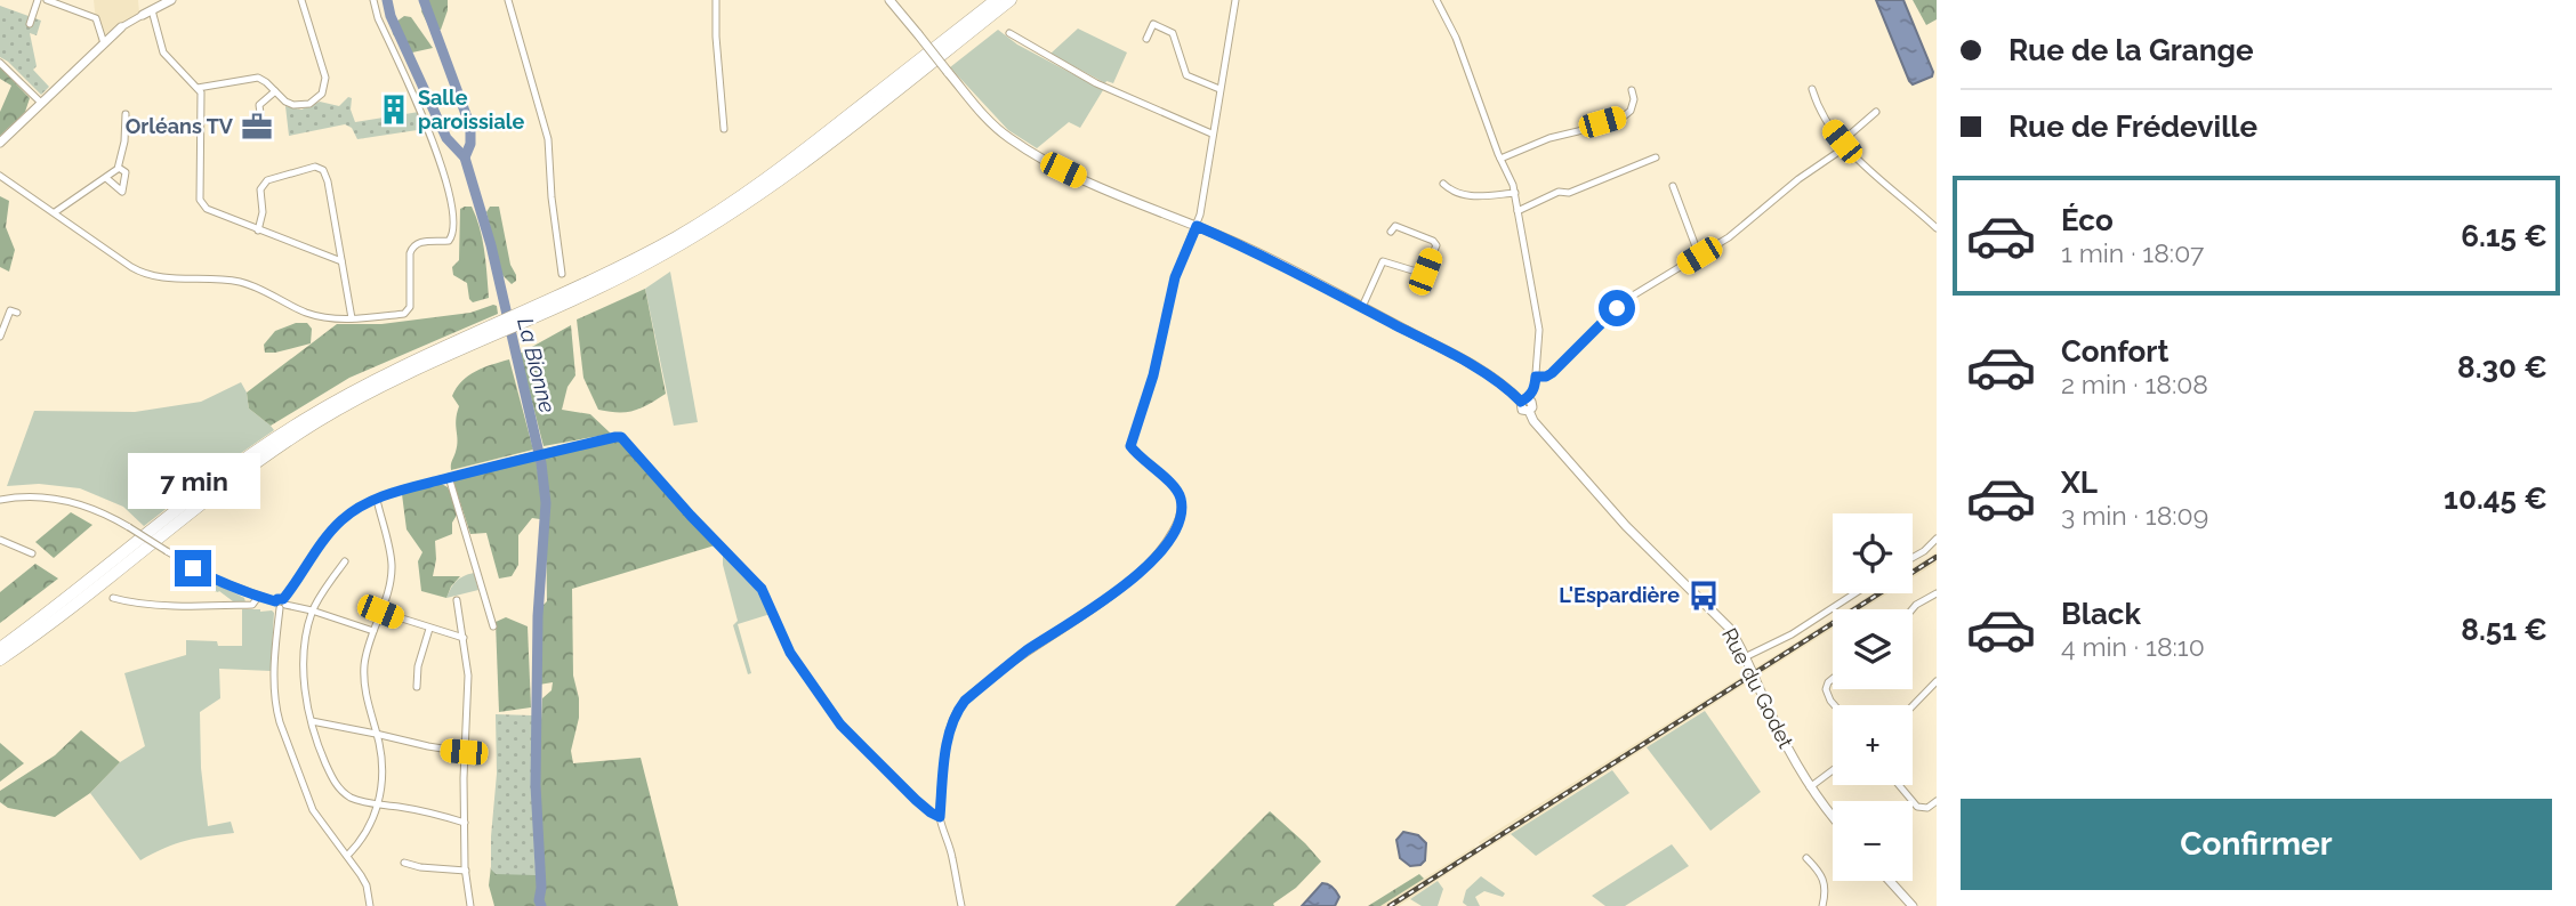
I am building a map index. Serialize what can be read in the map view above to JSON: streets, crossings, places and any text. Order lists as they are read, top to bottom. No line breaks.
{"streets":{"street":["Rue du Godet"]},"water":["La Bionne"],"places":{"building":["Salle paroissiale"],"office":["Orléans TV"],"bus stop":["L'Espardière"]},"page":{"banner":["Rue de la Grange","Rue de Frédeville"],"list":[{"name":"Éco","note":"1 min · 18:07","value":"6.15 €"},{"name":"Confort","note":"2 min · 18:08","value":"8.30 €"},{"name":"XL","note":"3 min · 18:09","value":"10.45 €"},{"name":"Black","note":"4 min · 18:10","value":"8.51 €"}],"bubble":"7 min","map_buttons":["+","−"],"buttons":"Confirmer"}}
